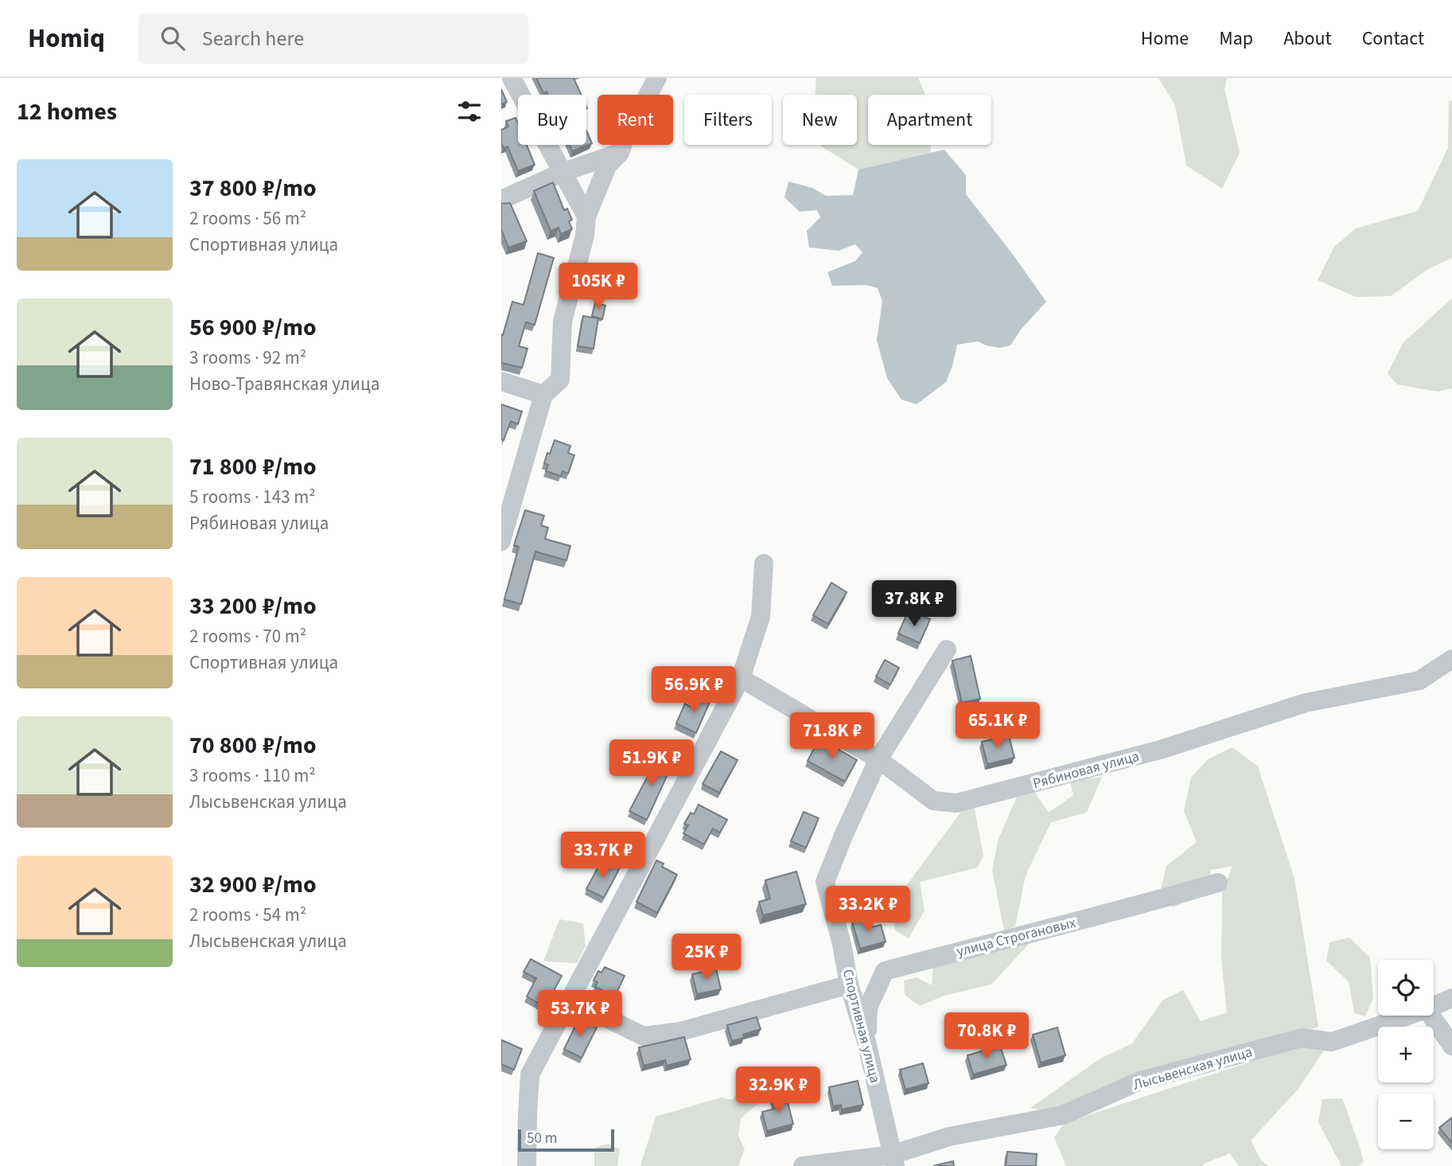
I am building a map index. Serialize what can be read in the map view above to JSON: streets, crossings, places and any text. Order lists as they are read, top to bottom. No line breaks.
{"streets":{"street":["Рябиновая улица","улица Строгановых","Спортивная улица","Лысьвенская улица"]},"crossings":[["Рябиновая улица","Спортивная улица"],["улица Строгановых","Спортивная улица"],["Спортивная улица","Лысьвенская улица"]],"scale_bar":"50 m","page":{"header":"Homiq","search":"Search here","nav":["Home","Map","About","Contact"],"heading":"12 homes","chip":["Buy","Rent","Filters","New","Apartment"],"list":[{"name":"37 800 ₽/mo","note":"2 rooms · 56 m² · Спортивная улица"},{"name":"56 900 ₽/mo","note":"3 rooms · 92 m² · Ново-Травянская улица"},{"name":"71 800 ₽/mo","note":"5 rooms · 143 m² · Рябиновая улица"},{"name":"33 200 ₽/mo","note":"2 rooms · 70 m² · Спортивная улица"},{"name":"70 800 ₽/mo","note":"3 rooms · 110 m² · Лысьвенская улица"},{"name":"32 900 ₽/mo","note":"2 rooms · 54 m² · Лысьвенская улица"}],"price":["105K ₽","37.8K ₽","56.9K ₽","65.1K ₽","71.8K ₽","51.9K ₽","33.7K ₽","33.2K ₽","25K ₽","53.7K ₽","70.8K ₽","32.9K ₽"],"map_buttons":["+","−"],"scale":"50 m"}}
